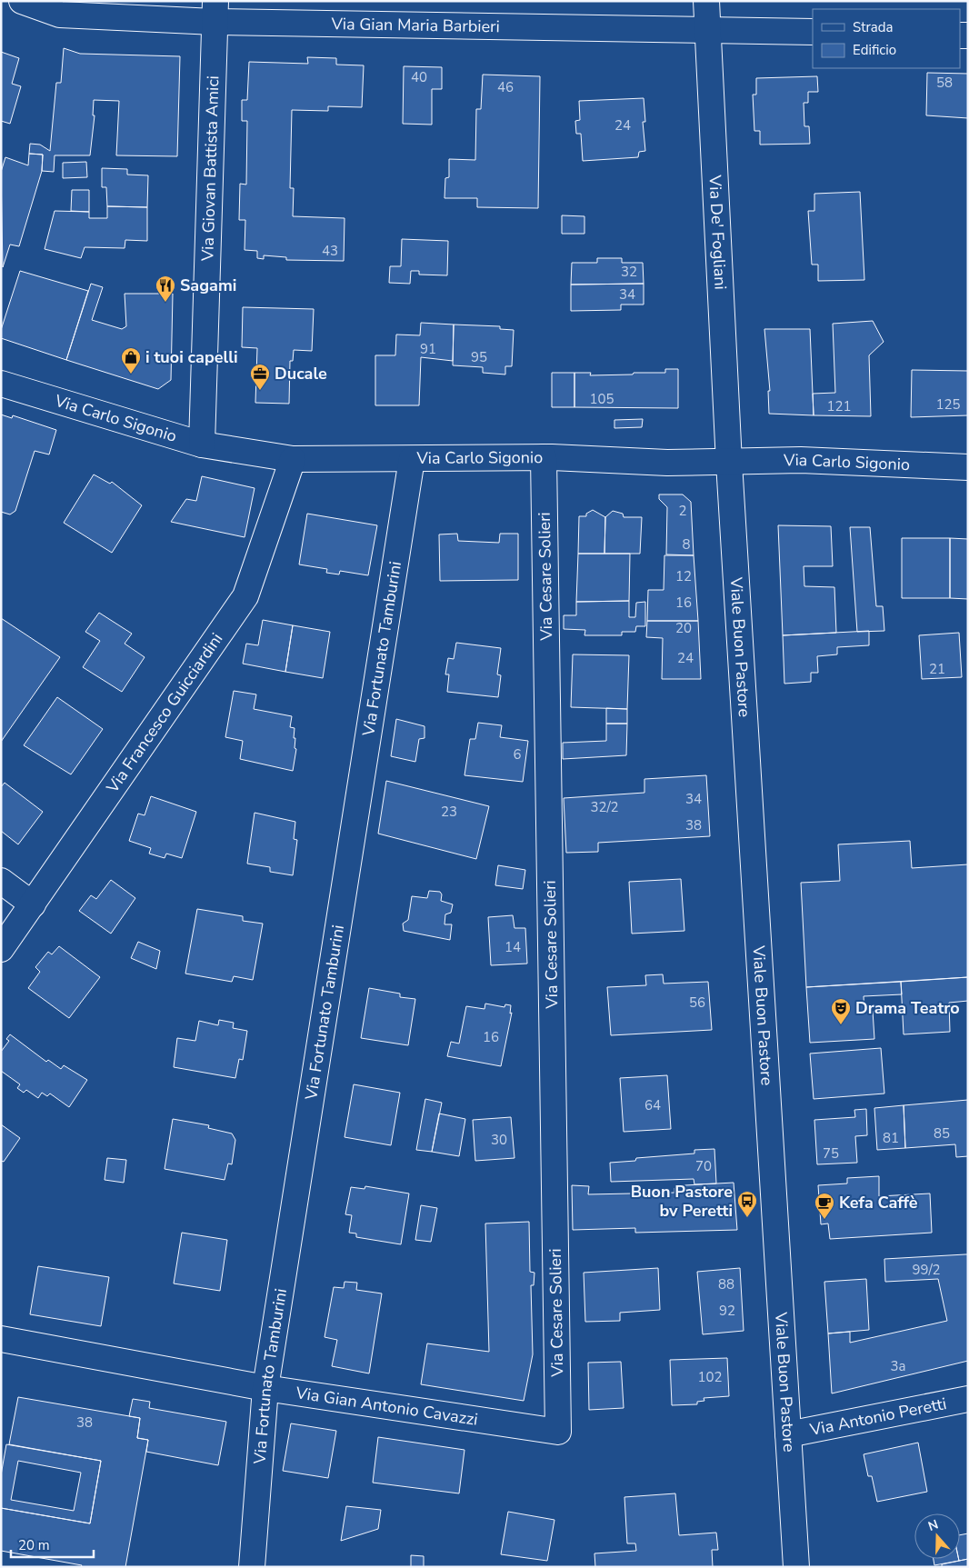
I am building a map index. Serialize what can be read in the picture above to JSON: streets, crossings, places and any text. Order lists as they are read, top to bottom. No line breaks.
{"streets":{"street":["Via Gian Maria Barbieri","Via Giovan Battista Amici","Via De' Fogliani","Via Carlo Sigonio","Via Cesare Solieri","Viale Buon Pastore","Via Fortunato Tamburini","Via Francesco Guicciardini","Via Gian Antonio Cavazzi","Via Antonio Peretti"]},"crossings":[["Via Gian Maria Barbieri","Via Giovan Battista Amici"],["Via Gian Maria Barbieri","Via De' Fogliani"],["Via Giovan Battista Amici","Via Carlo Sigonio"],["Via De' Fogliani","Via Carlo Sigonio"],["Via De' Fogliani","Viale Buon Pastore"],["Via Carlo Sigonio","Via Cesare Solieri"],["Via Carlo Sigonio","Viale Buon Pastore"],["Via Carlo Sigonio","Via Fortunato Tamburini"],["Via Carlo Sigonio","Via Francesco Guicciardini"],["Via Cesare Solieri","Via Gian Antonio Cavazzi"],["Viale Buon Pastore","Via Antonio Peretti"],["Via Fortunato Tamburini","Via Gian Antonio Cavazzi"]],"places":{"restaurant":["Sagami"],"shop":["i tuoi capelli"],"office":["Ducale"],"theatre":["Drama Teatro"],"bus stop":["Buon Pastore bv Peretti"],"cafe":["Kefa Caffè"]},"house_numbers":["40","58","46","24","43","32","34","91","95","105","125","121","2","8","12","16","20","24","21","6","34","32/2","23","38","14","56","16","64","85","81","30","75","70","99/2","88","92","3a","102","38"],"legend":["Strada","Edificio"],"scale_bar":"20 m","north":"top"}
